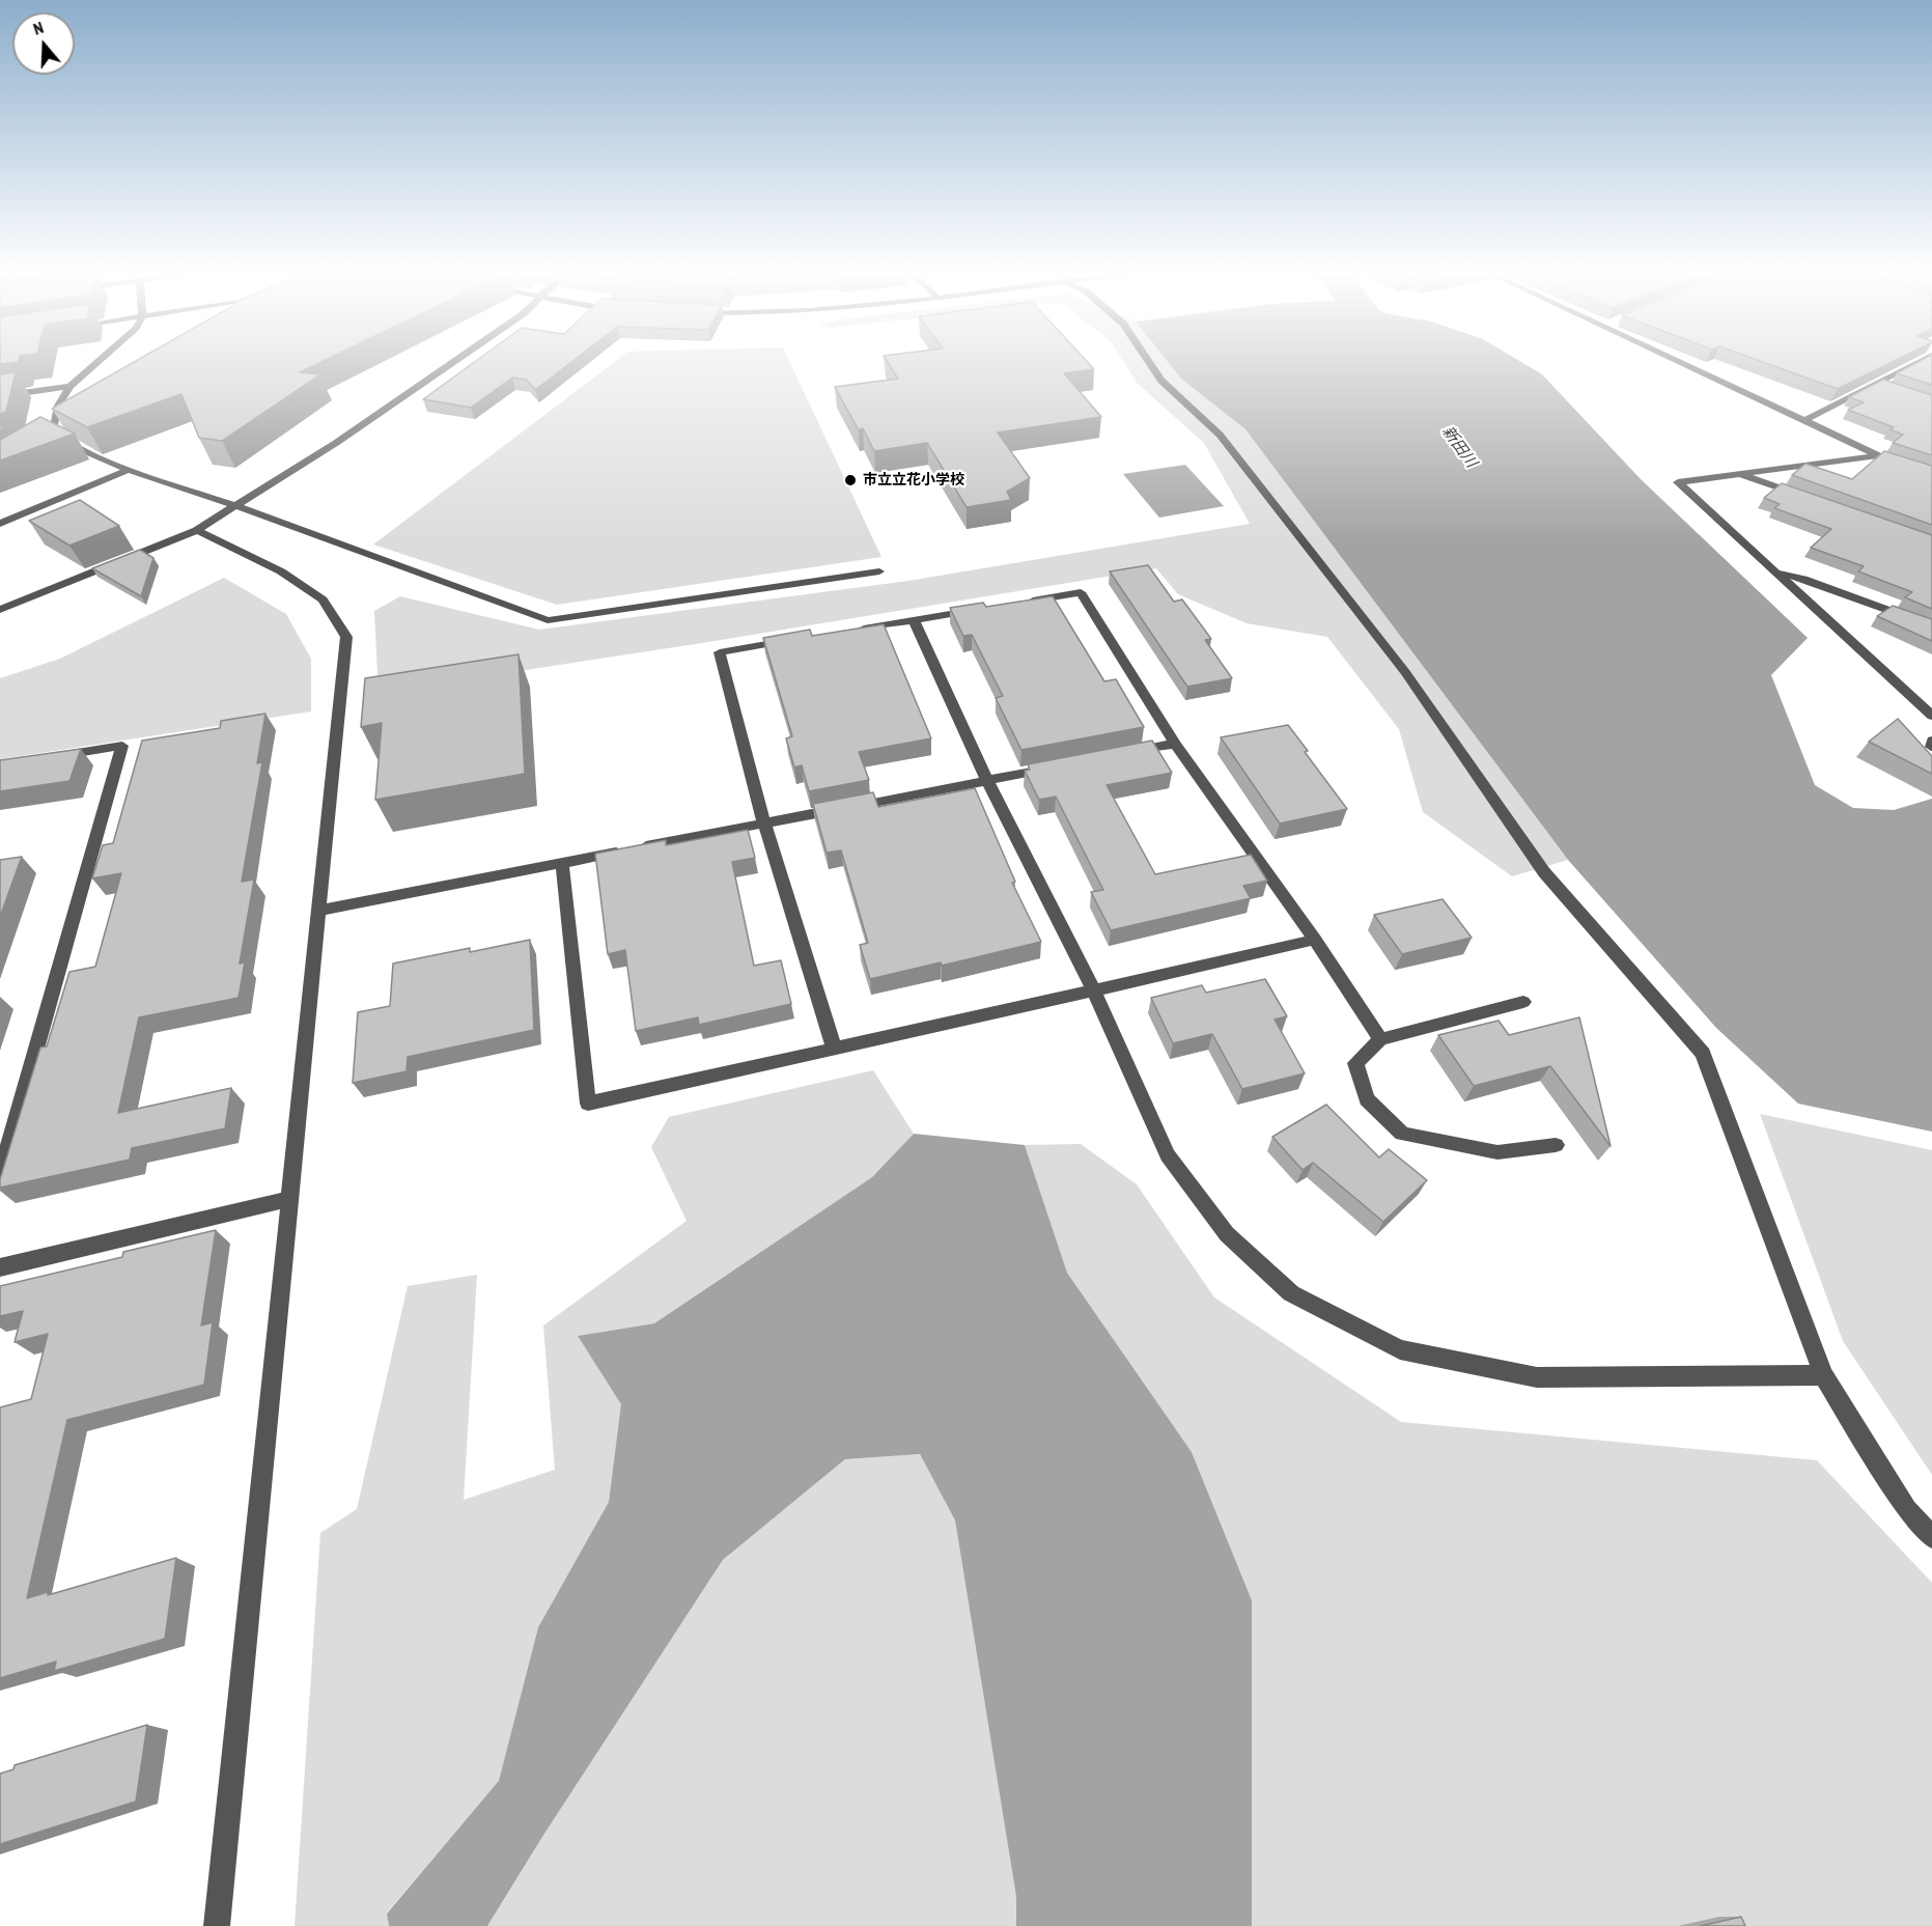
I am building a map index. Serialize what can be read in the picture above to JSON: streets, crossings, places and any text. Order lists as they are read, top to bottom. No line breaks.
{"water":["新田川"],"places":["市立立花小学校"],"north":"top"}
